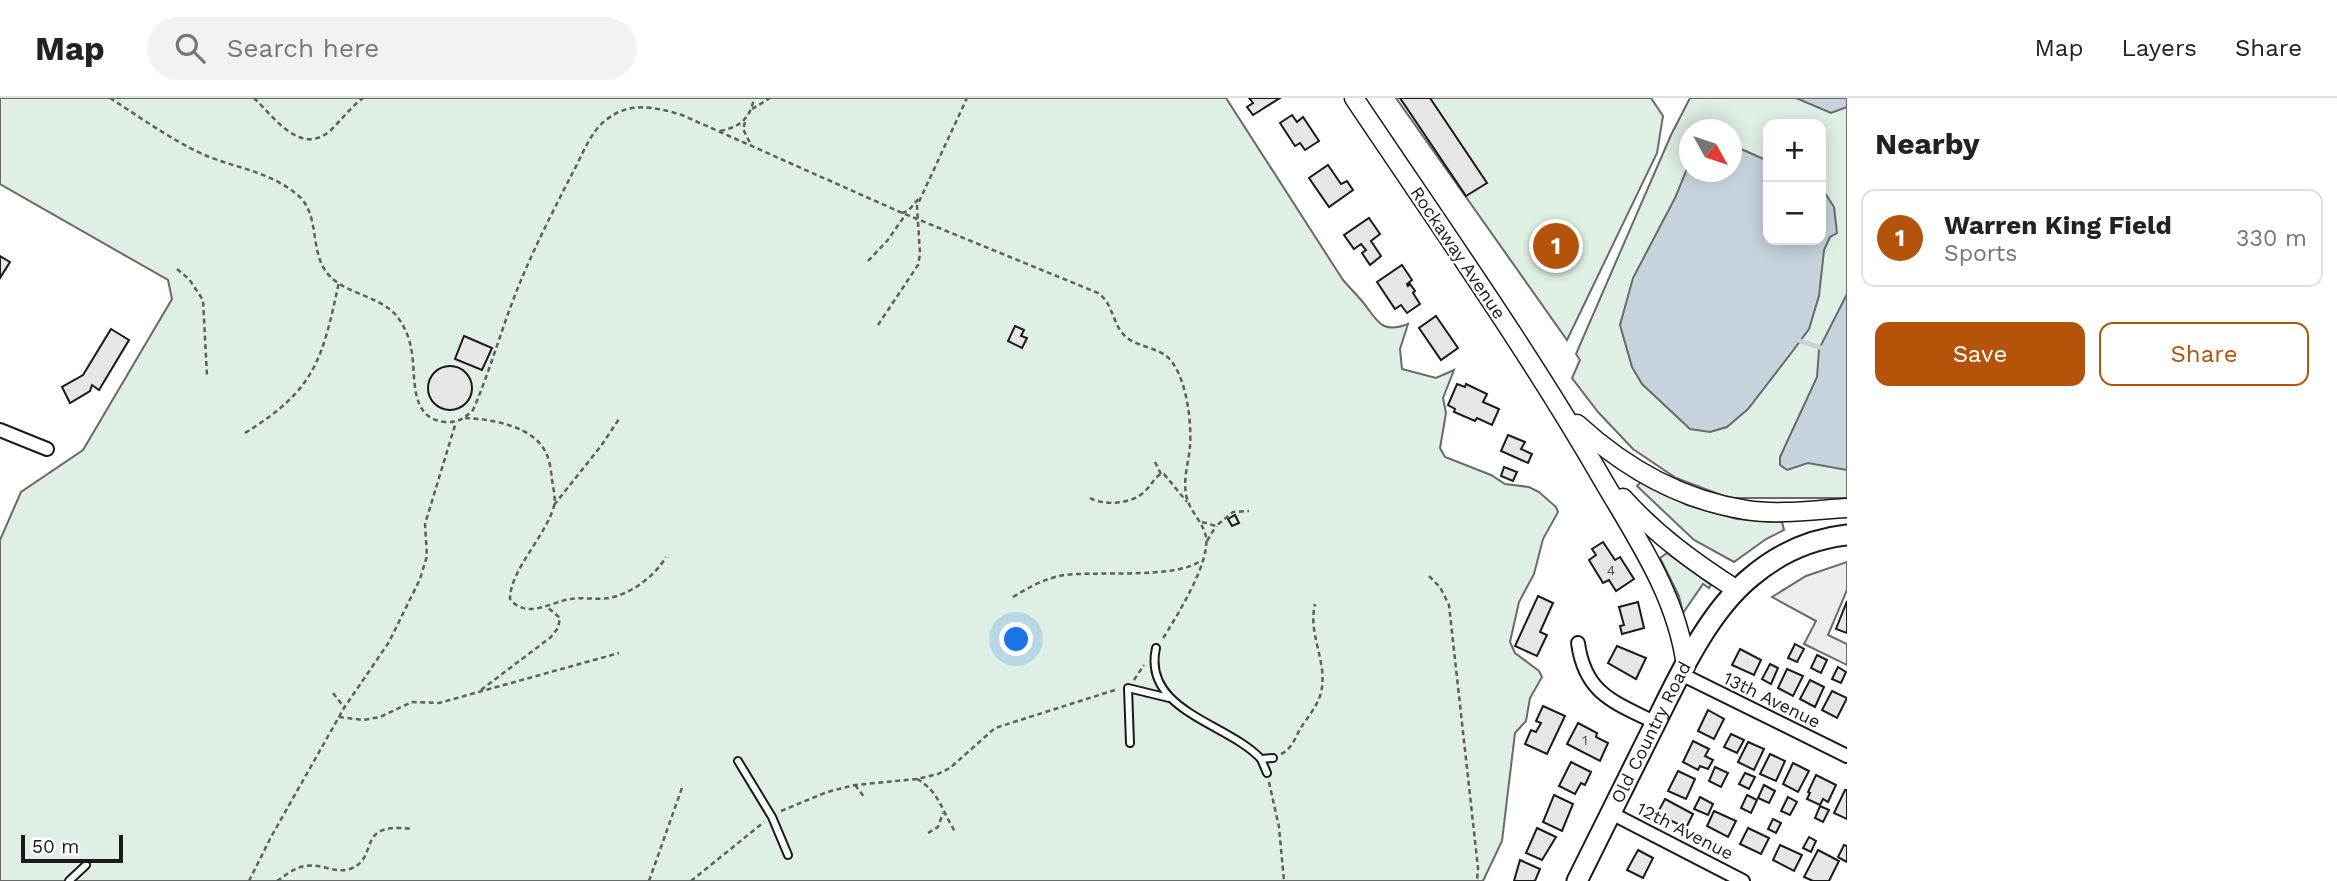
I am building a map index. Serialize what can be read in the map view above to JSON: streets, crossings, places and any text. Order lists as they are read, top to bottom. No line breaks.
{"streets":{"main road":["Rockaway Avenue","Old Country Road"],"street":["13th Avenue","12th Avenue"]},"crossings":[["Rockaway Avenue","13th Avenue"],["Rockaway Avenue","Old Country Road"],["13th Avenue","Old Country Road"],["Old Country Road","12th Avenue"]],"house_numbers":["4","1"],"scale_bar":"50 m","north":"bottom right","page":{"header":"Map","search":"Search here","nav":["Map","Layers","Share"],"heading":"Nearby","map_buttons":["+","−"],"list":[{"mark":"1","name":"Warren King Field","note":"Sports","value":"330 m"}],"pins":"1","buttons":["Save","Share"],"scale":"50 m"}}
